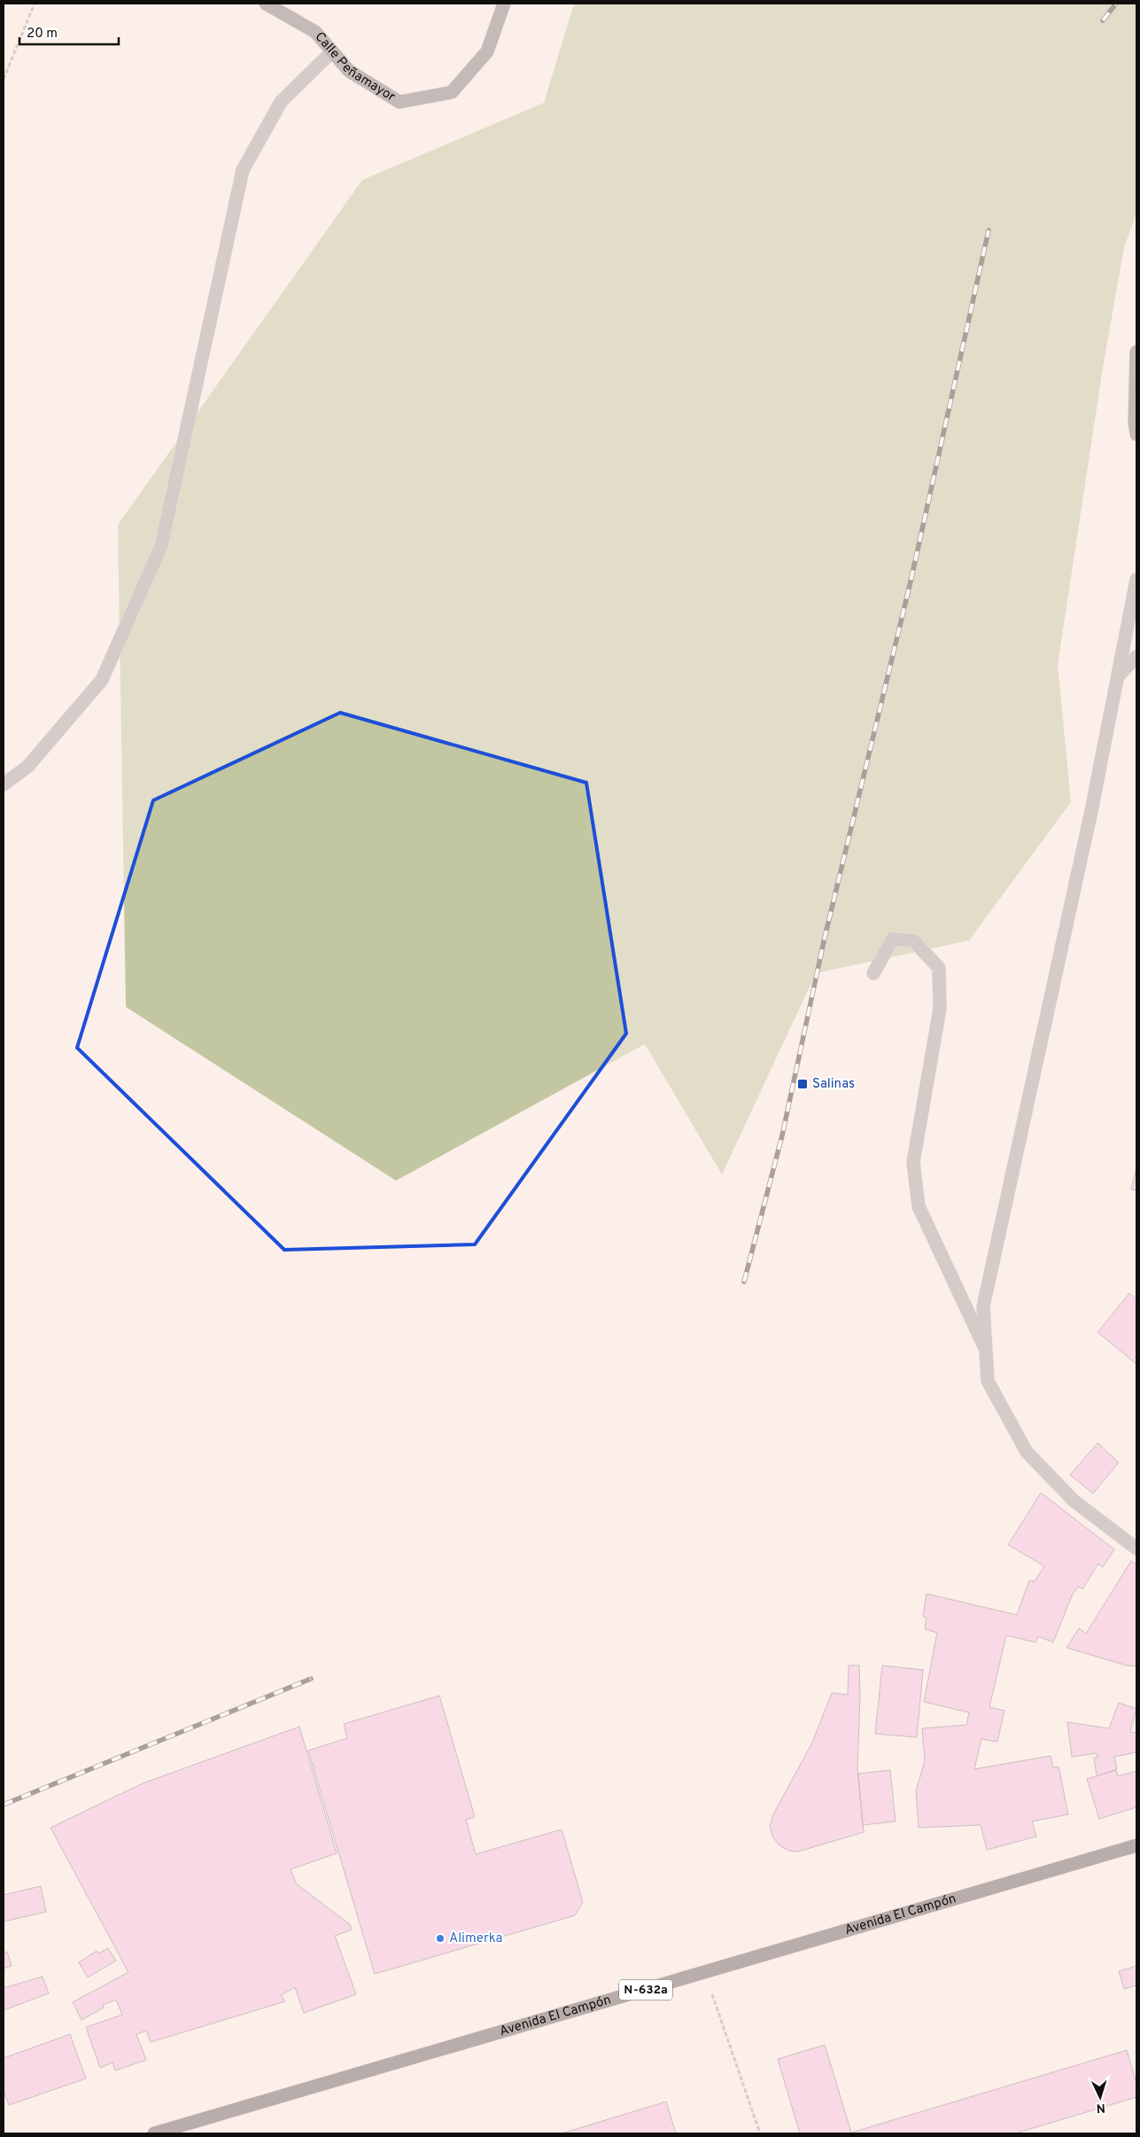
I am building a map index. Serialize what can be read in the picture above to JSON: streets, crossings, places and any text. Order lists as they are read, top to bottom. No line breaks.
{"streets":{"main road":["Avenida El Campón","N-632a"],"street":["Calle Peñamayor"]},"places":{"transit":["Salinas"],"other":["Alimerka"]},"scale_bar":"20 m","north":"bottom"}
